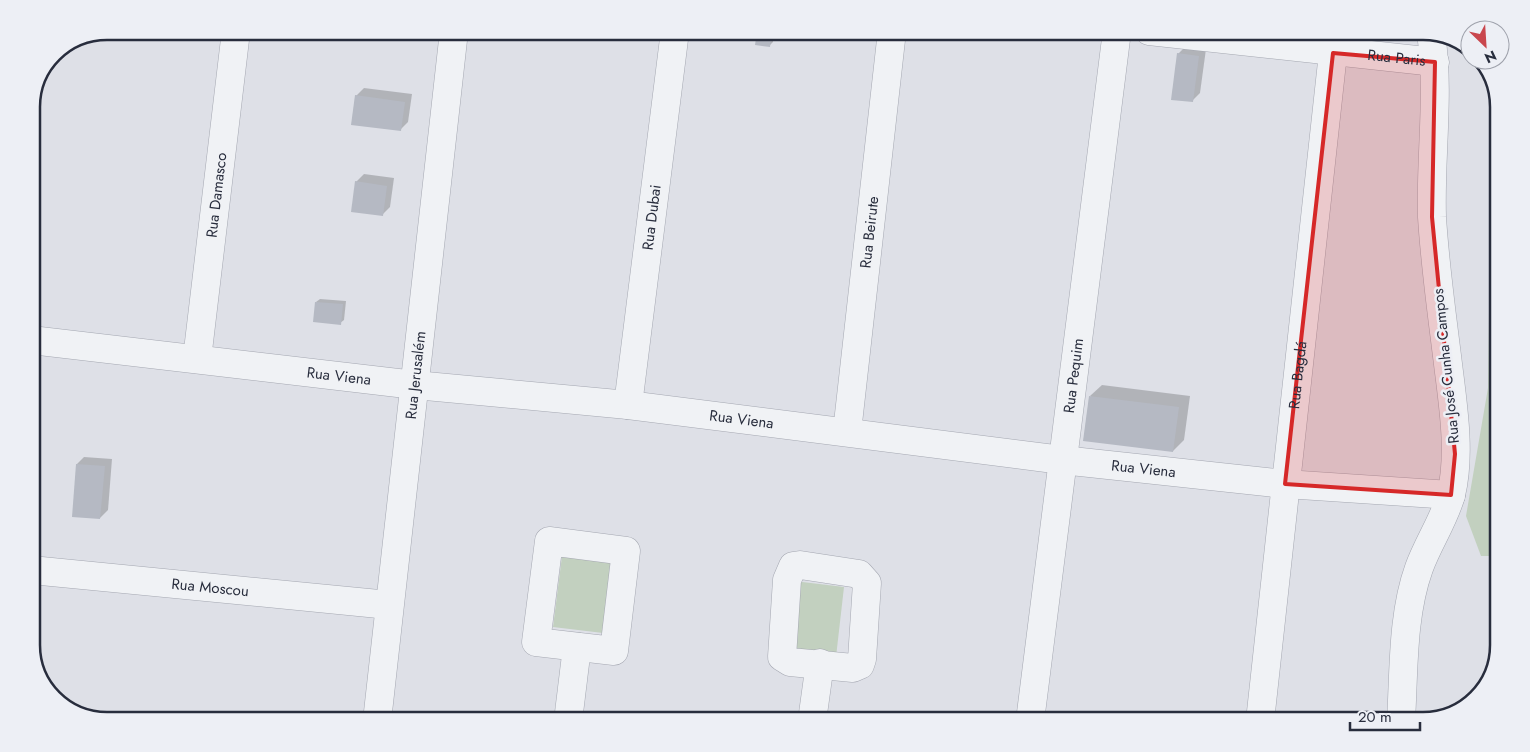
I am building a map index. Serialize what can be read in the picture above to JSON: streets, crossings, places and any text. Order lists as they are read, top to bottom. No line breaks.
{"streets":{"street":["Rua Paris","Rua Damasco","Rua Dubai","Rua Beirute","Rua José Cunha Campos","Rua Viena","Rua Jerusalém","Rua Pequim","Rua Bagdá","Rua Moscou"]},"crossings":[["Rua Paris","Rua José Cunha Campos"],["Rua Paris","Rua Bagdá"],["Rua Damasco","Rua Viena"],["Rua Dubai","Rua Viena"],["Rua Beirute","Rua Viena"],["Rua José Cunha Campos","Rua Viena"],["Rua Viena","Rua Jerusalém"],["Rua Viena","Rua Pequim"],["Rua Viena","Rua Bagdá"],["Rua Jerusalém","Rua Moscou"]],"scale_bar":"20 m","north":"bottom right"}
